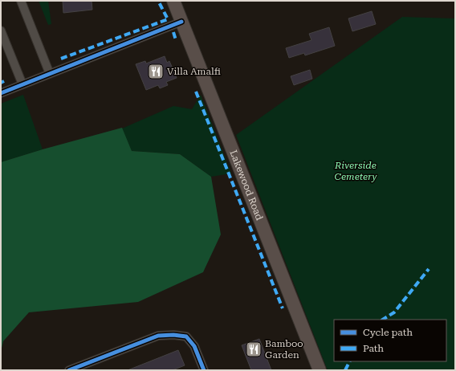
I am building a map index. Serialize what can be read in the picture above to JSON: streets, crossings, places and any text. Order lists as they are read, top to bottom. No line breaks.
{"streets":{"main road":["Lakewood Road"]},"parks":["Riverside Cemetery"],"places":{"restaurant":["Villa Amalfi","Bamboo Garden"]},"legend":["Cycle path","Path"]}
